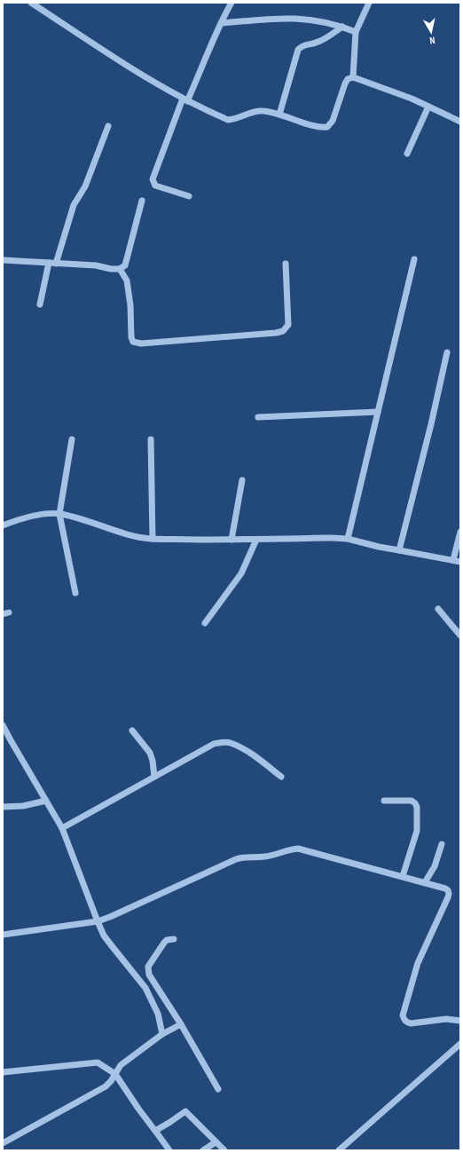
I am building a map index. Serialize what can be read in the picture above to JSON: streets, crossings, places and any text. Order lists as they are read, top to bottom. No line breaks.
{"north":"bottom"}
